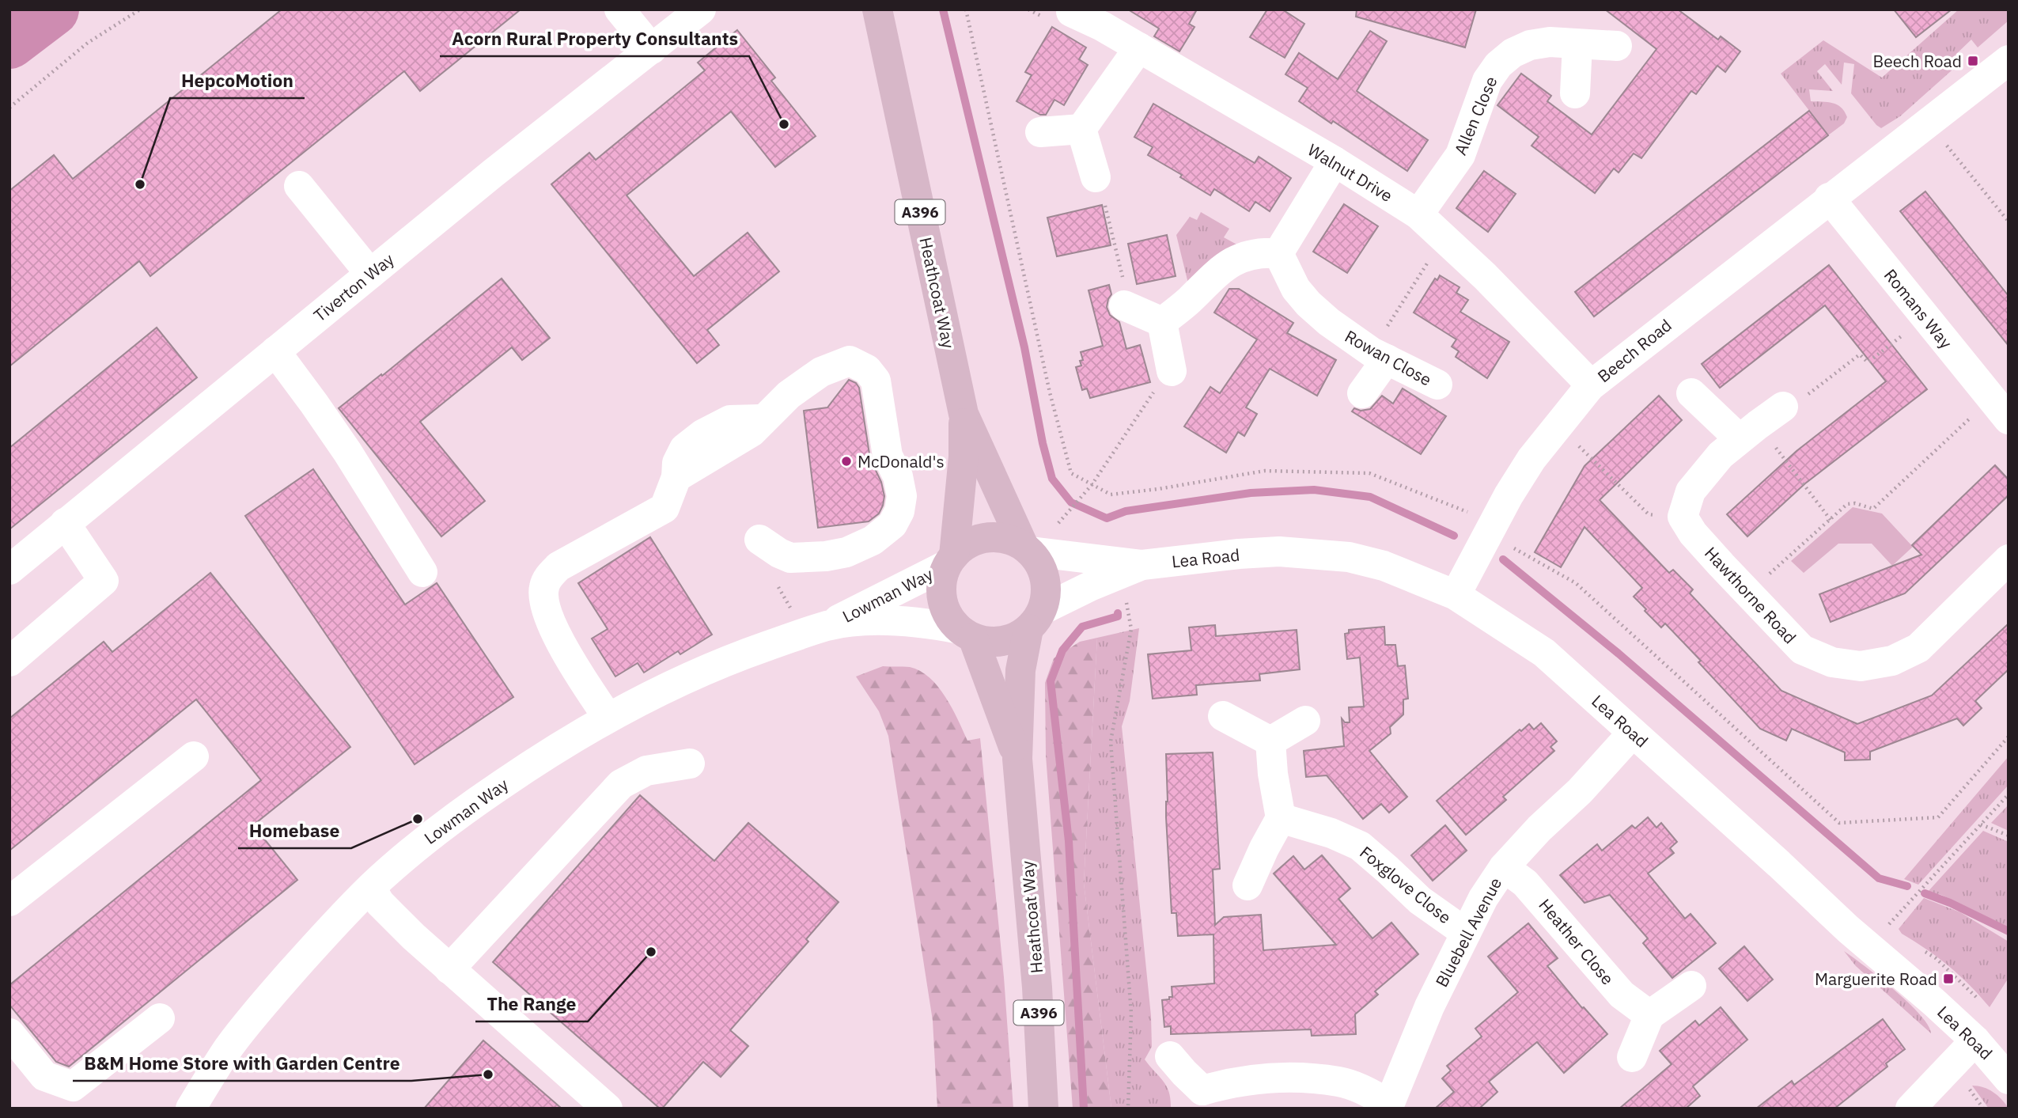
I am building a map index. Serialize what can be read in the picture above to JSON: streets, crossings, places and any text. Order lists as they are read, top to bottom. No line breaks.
{"streets":{"main road":["A396","Heathcoat Way"],"street":["Allen Close","Walnut Drive","Tiverton Way","Romans Way","Beech Road","Rowan Close","Lea Road","Lowman Way","Hawthorne Road","Foxglove Close","Bluebell Avenue","Heather Close"]},"crossings":[["Allen Close","Walnut Drive"],["Walnut Drive","Beech Road"],["Heathcoat Way","Lea Road"],["Heathcoat Way","Lowman Way"],["Romans Way","Beech Road"],["Beech Road","Lea Road"],["Lea Road","Lowman Way"],["Lea Road","Bluebell Avenue"],["Foxglove Close","Bluebell Avenue"],["Bluebell Avenue","Heather Close"]],"places":{"transit":["Beech Road","Marguerite Road"],"other":["Acorn Rural Property Consultants","HepcoMotion","McDonald's","Homebase","The Range","B&M Home Store with Garden Centre"]}}
